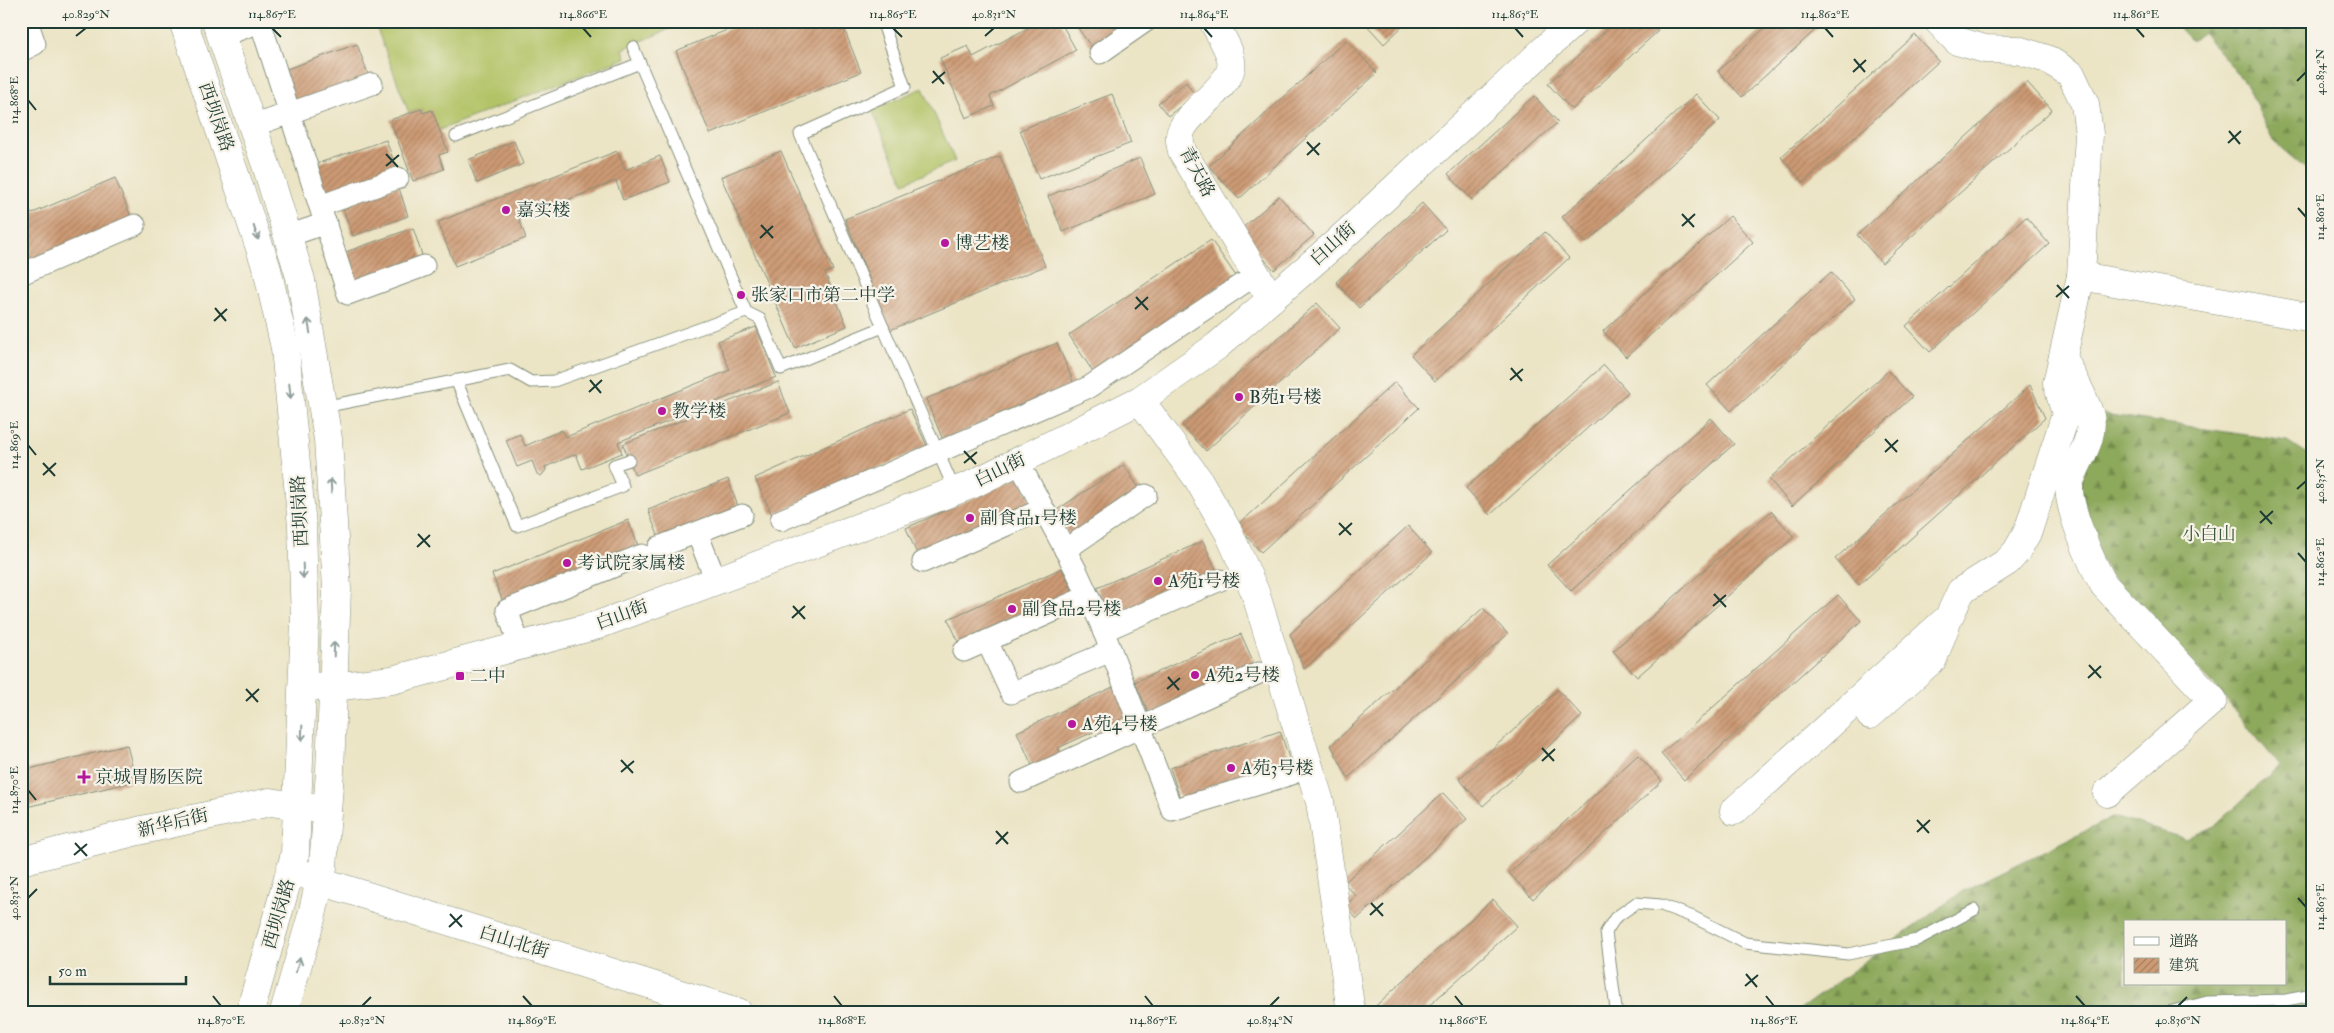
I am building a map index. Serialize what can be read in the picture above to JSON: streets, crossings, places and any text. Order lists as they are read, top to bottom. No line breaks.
{"streets":{"street":["西坝岗路","青天路","白山街","新华后街","白山北街"]},"crossings":[["西坝岗路","白山街"],["西坝岗路","新华后街"],["西坝岗路","白山北街"],["青天路","白山街"]],"parks":["小白山"],"places":{"other":["嘉实楼","博艺楼","张家口市第二中学","B苑1号楼","教学楼","副食品1号楼","考试院家属楼","A苑1号楼","副食品2号楼","A苑2号楼","A苑4号楼","A苑3号楼"],"transit":["二中"],"health":["京城胃肠医院"]},"legend":["道路","建筑"],"scale_bar":"50 m","coordinates":["40.829°N","114.867°E","114.866°E","114.865°E","40.831°N","114.864°E","114.863°E","114.862°E","114.861°E","40.834°N","114.868°E","114.869°E","40.835°N","114.870°E","40.832°N","40.836°N"]}
